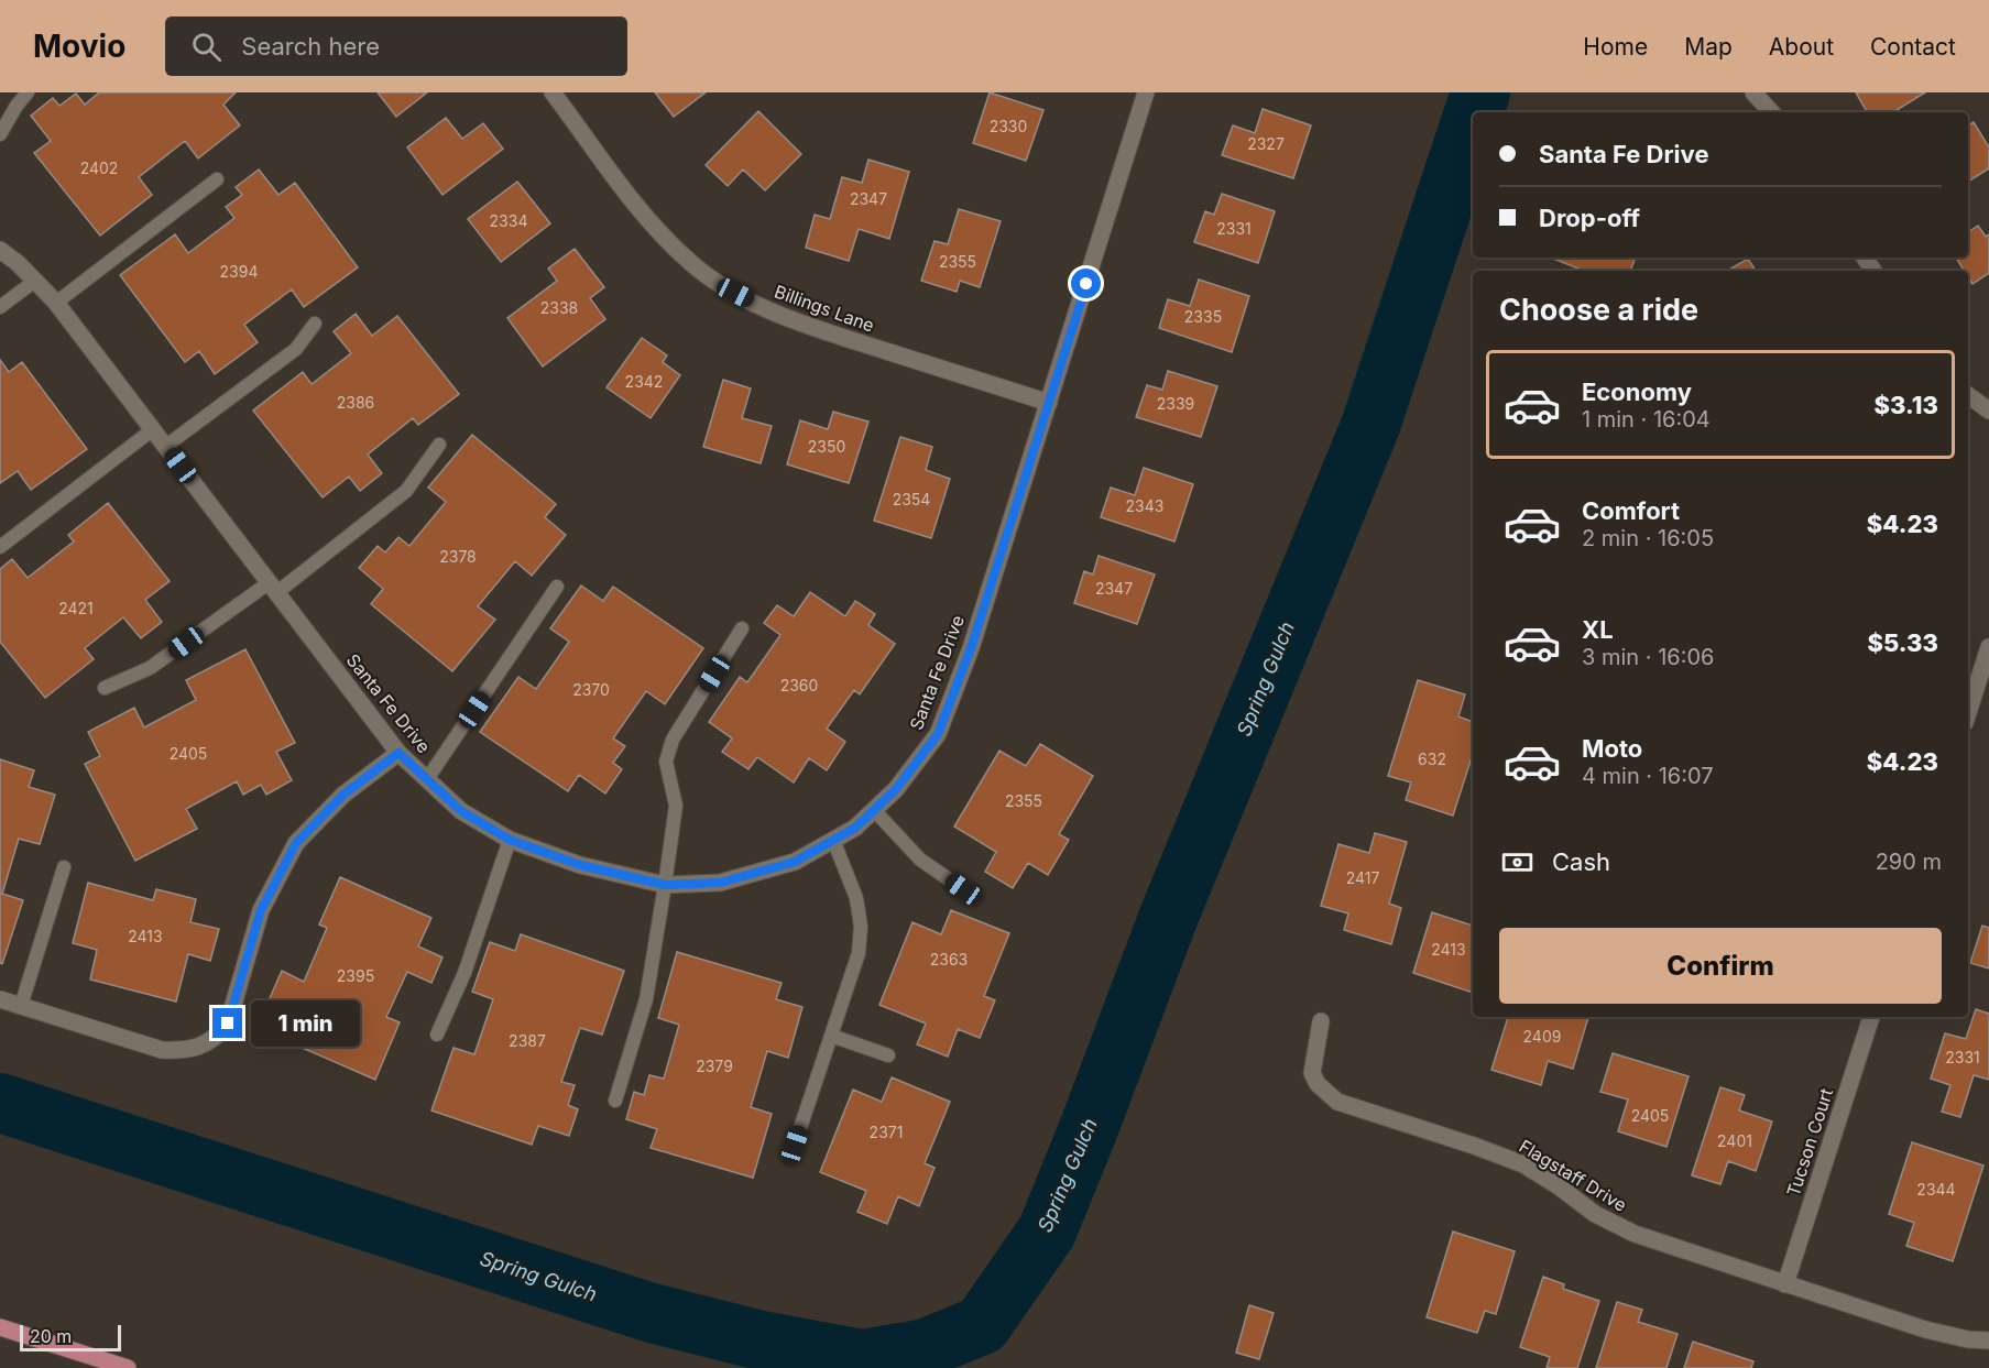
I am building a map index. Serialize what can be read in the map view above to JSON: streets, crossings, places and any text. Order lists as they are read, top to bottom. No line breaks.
{"streets":{"street":["Billings Lane","Santa Fe Drive","Tucson Court","Flagstaff Drive"]},"crossings":[["Billings Lane","Santa Fe Drive"],["Tucson Court","Flagstaff Drive"]],"water":["Spring Gulch"],"house_numbers":["2330","2327","2402","2347","2334","2331","2355","2394","2338","2335","2342","2386","2339","2350","2354","2343","2378","2347","2421","2360","2370","2405","632","2355","2417","2413","2413","2363","2395","2409","2387","2331","2379","2405","2371","2401","2344"],"scale_bar":"20 m","page":{"header":"Movio","search":"Search here","nav":["Home","Map","About","Contact"],"banner":["Santa Fe Drive","Drop-off"],"heading":"Choose a ride","list":[{"name":"Economy","note":"1 min · 16:04","value":"$3.13"},{"name":"Comfort","note":"2 min · 16:05","value":"$4.23"},{"name":"XL","note":"3 min · 16:06","value":"$5.33"},{"name":"Moto","note":"4 min · 16:07","value":"$4.23"}],"pay":["Cash","290 m"],"buttons":"Confirm","bubble":"1 min","scale":"20 m"}}
